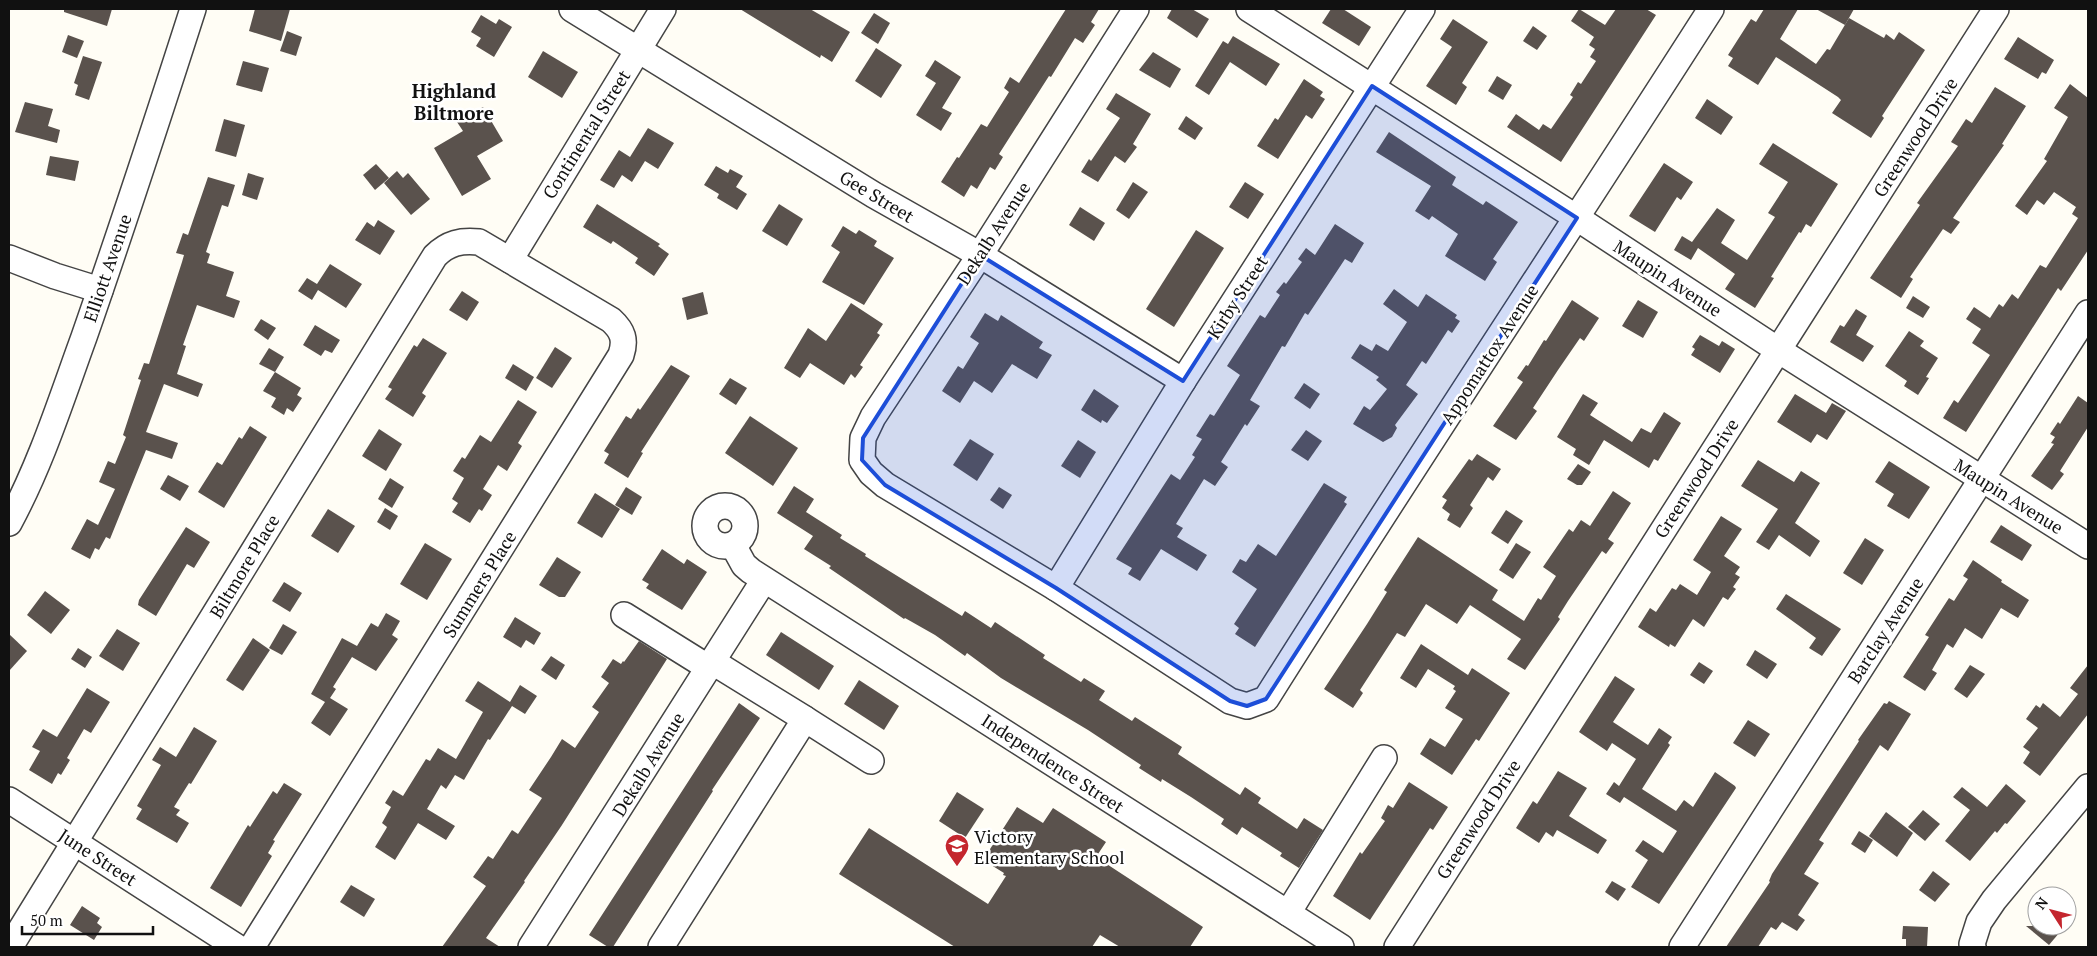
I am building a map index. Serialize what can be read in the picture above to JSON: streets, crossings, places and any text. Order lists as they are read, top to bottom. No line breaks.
{"streets":{"street":["Continental Street","Greenwood Drive","Gee Street","Dekalb Avenue","Elliott Avenue","Maupin Avenue","Kirby Street","Appomattox Avenue","Biltmore Place","Summers Place","Barclay Avenue","Independence Street","June Street"]},"crossings":[["Continental Street","Gee Street"],["Continental Street","Biltmore Place"],["Continental Street","Summers Place"],["Greenwood Drive","Maupin Avenue"],["Gee Street","Dekalb Avenue"],["Gee Street","Kirby Street"],["Dekalb Avenue","Kirby Street"],["Dekalb Avenue","Appomattox Avenue"],["Dekalb Avenue","Independence Street"],["Maupin Avenue","Kirby Street"],["Maupin Avenue","Appomattox Avenue"],["Maupin Avenue","Barclay Avenue"],["Kirby Street","Appomattox Avenue"],["Biltmore Place","Summers Place"],["Biltmore Place","June Street"]],"districts":["Highland Biltmore"],"places":{"school or university":["Victory Elementary School"]},"scale_bar":"50 m","north":"top left"}
